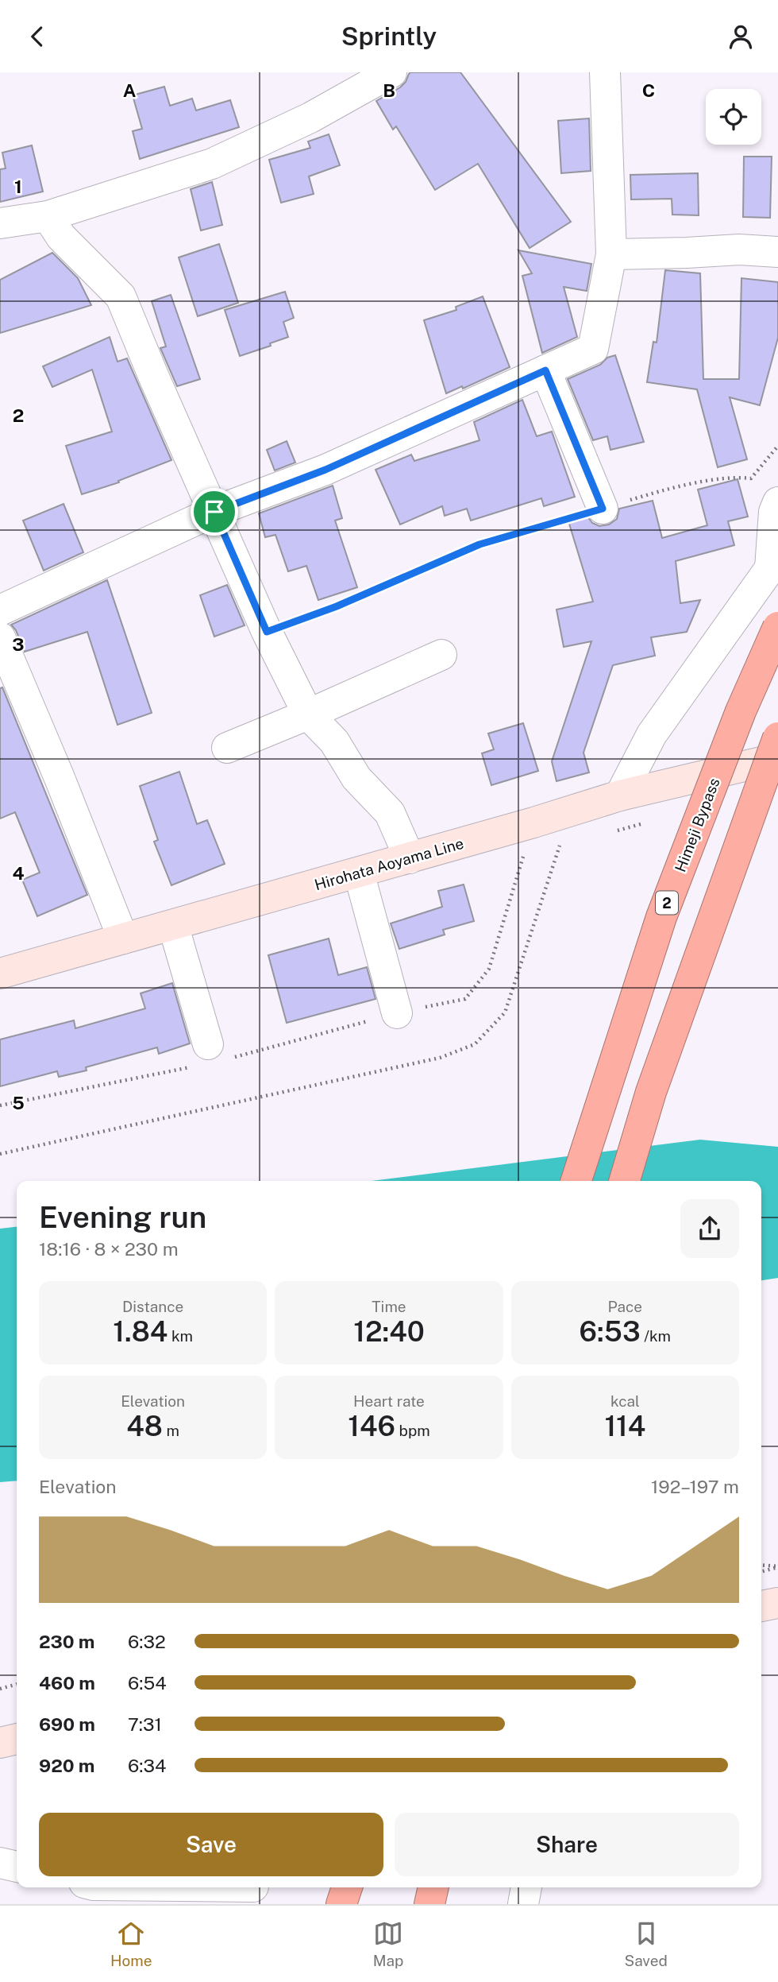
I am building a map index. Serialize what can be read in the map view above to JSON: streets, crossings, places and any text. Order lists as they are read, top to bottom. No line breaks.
{"streets":{"highway":["Himeji Bypass","2"],"main road":["Hirohata Aoyama Line"]},"page":{"header":"Sprintly","heading":["Evening run","18:16 · 8 × 230 m"],"stats":[["Distance","1.84 km"],["Time","12:40"],["Pace","6:53 /km"],["Elevation","48 m"],["Heart rate","146 bpm"],["kcal","114"]],"chart":["Elevation","192–197 m"],"list":[{"name":"230 m","note":"6:32"},{"name":"460 m","note":"6:54"},{"name":"690 m","note":"7:31"},{"name":"920 m","note":"6:34"}],"buttons":["Save","Share"],"tabs":["Home","Map","Saved"]},"grid":{"columns":["A","B","C"],"rows":["1","2","3","4","5"]}}
